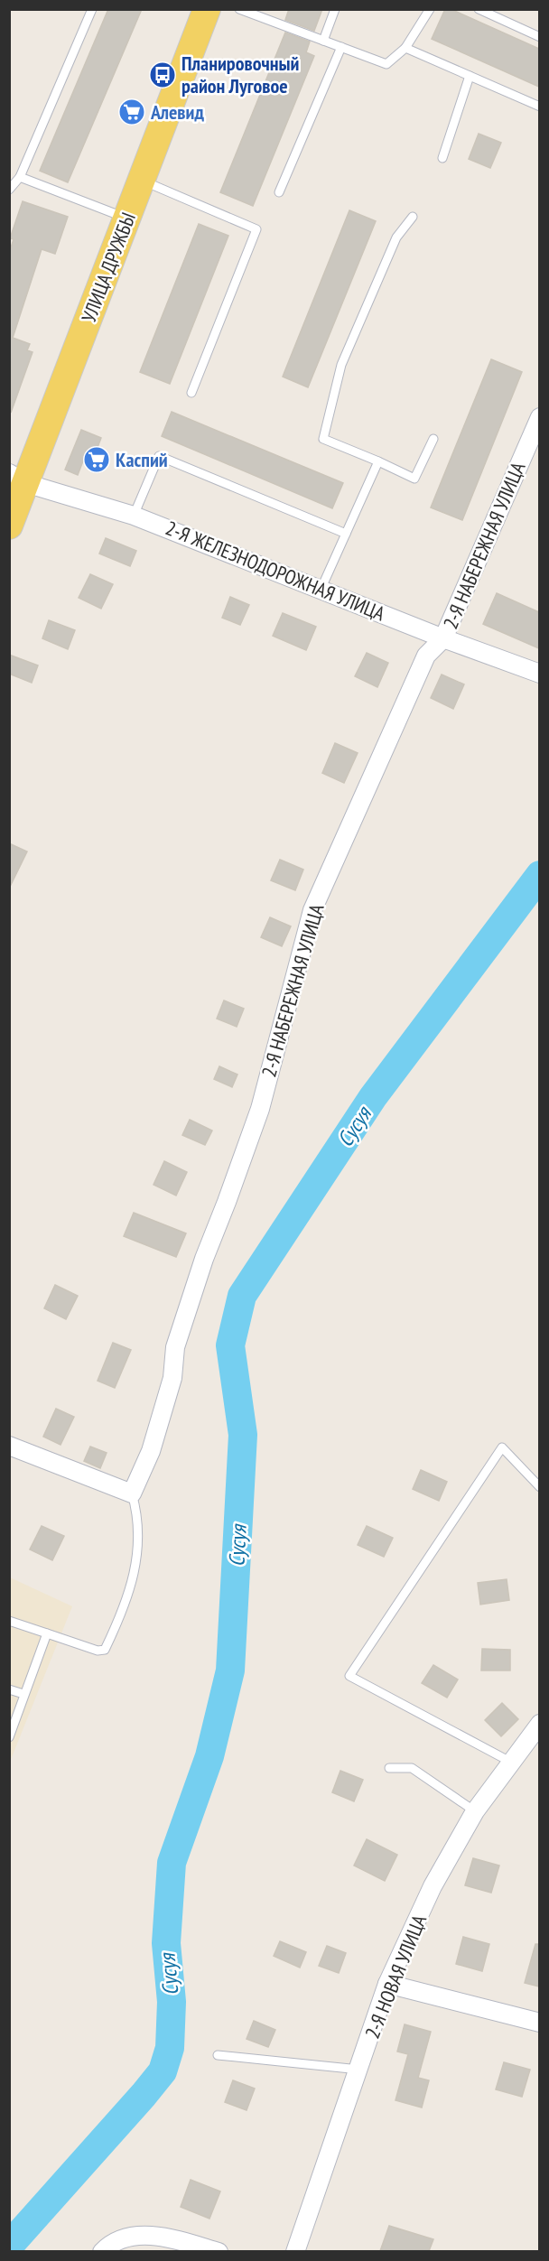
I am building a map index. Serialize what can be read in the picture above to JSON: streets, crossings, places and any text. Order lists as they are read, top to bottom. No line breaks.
{"streets":{"main road":["УЛИЦА ДРУЖБЫ"],"street":["2-Я НАБЕРЕЖНАЯ УЛИЦА","2-Я ЖЕЛЕЗНОДОРОЖНАЯ УЛИЦА","2-Я НОВАЯ УЛИЦА"]},"crossings":[["УЛИЦА ДРУЖБЫ","2-Я ЖЕЛЕЗНОДОРОЖНАЯ УЛИЦА"],["2-Я НАБЕРЕЖНАЯ УЛИЦА","2-Я ЖЕЛЕЗНОДОРОЖНАЯ УЛИЦА"]],"water":["Сусуя"],"places":{"bus stop":["Планировочный район Луговое"],"supermarket":["Алевид","Каспий"]}}
